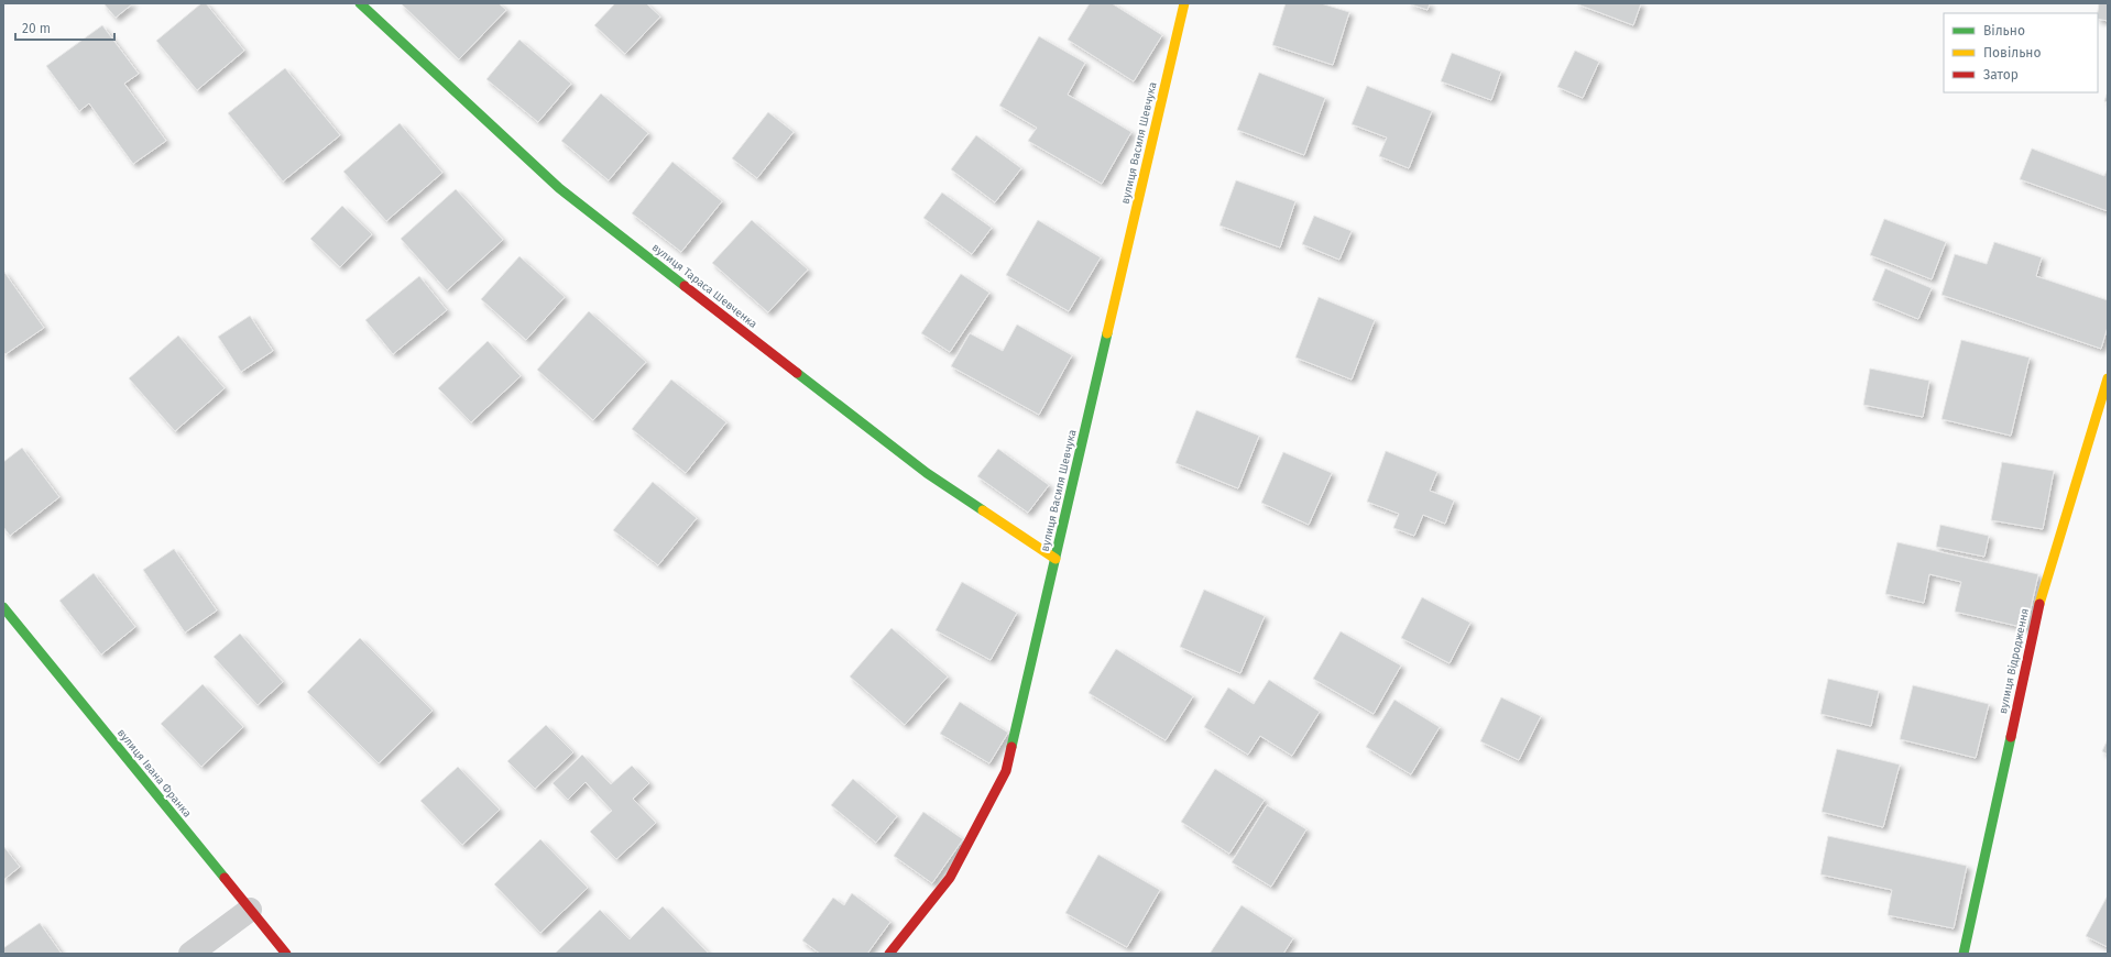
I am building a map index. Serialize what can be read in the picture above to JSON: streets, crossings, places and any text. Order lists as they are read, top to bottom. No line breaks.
{"streets":{"street":["вулиця Василя Шевчука","вулиця Тараса Шевченка","вулиця Відродження","вулиця Івана Франка"]},"crossings":[["вулиця Василя Шевчука","вулиця Тараса Шевченка"]],"legend":["Вільно","Повільно","Затор"],"scale_bar":"20 m"}
